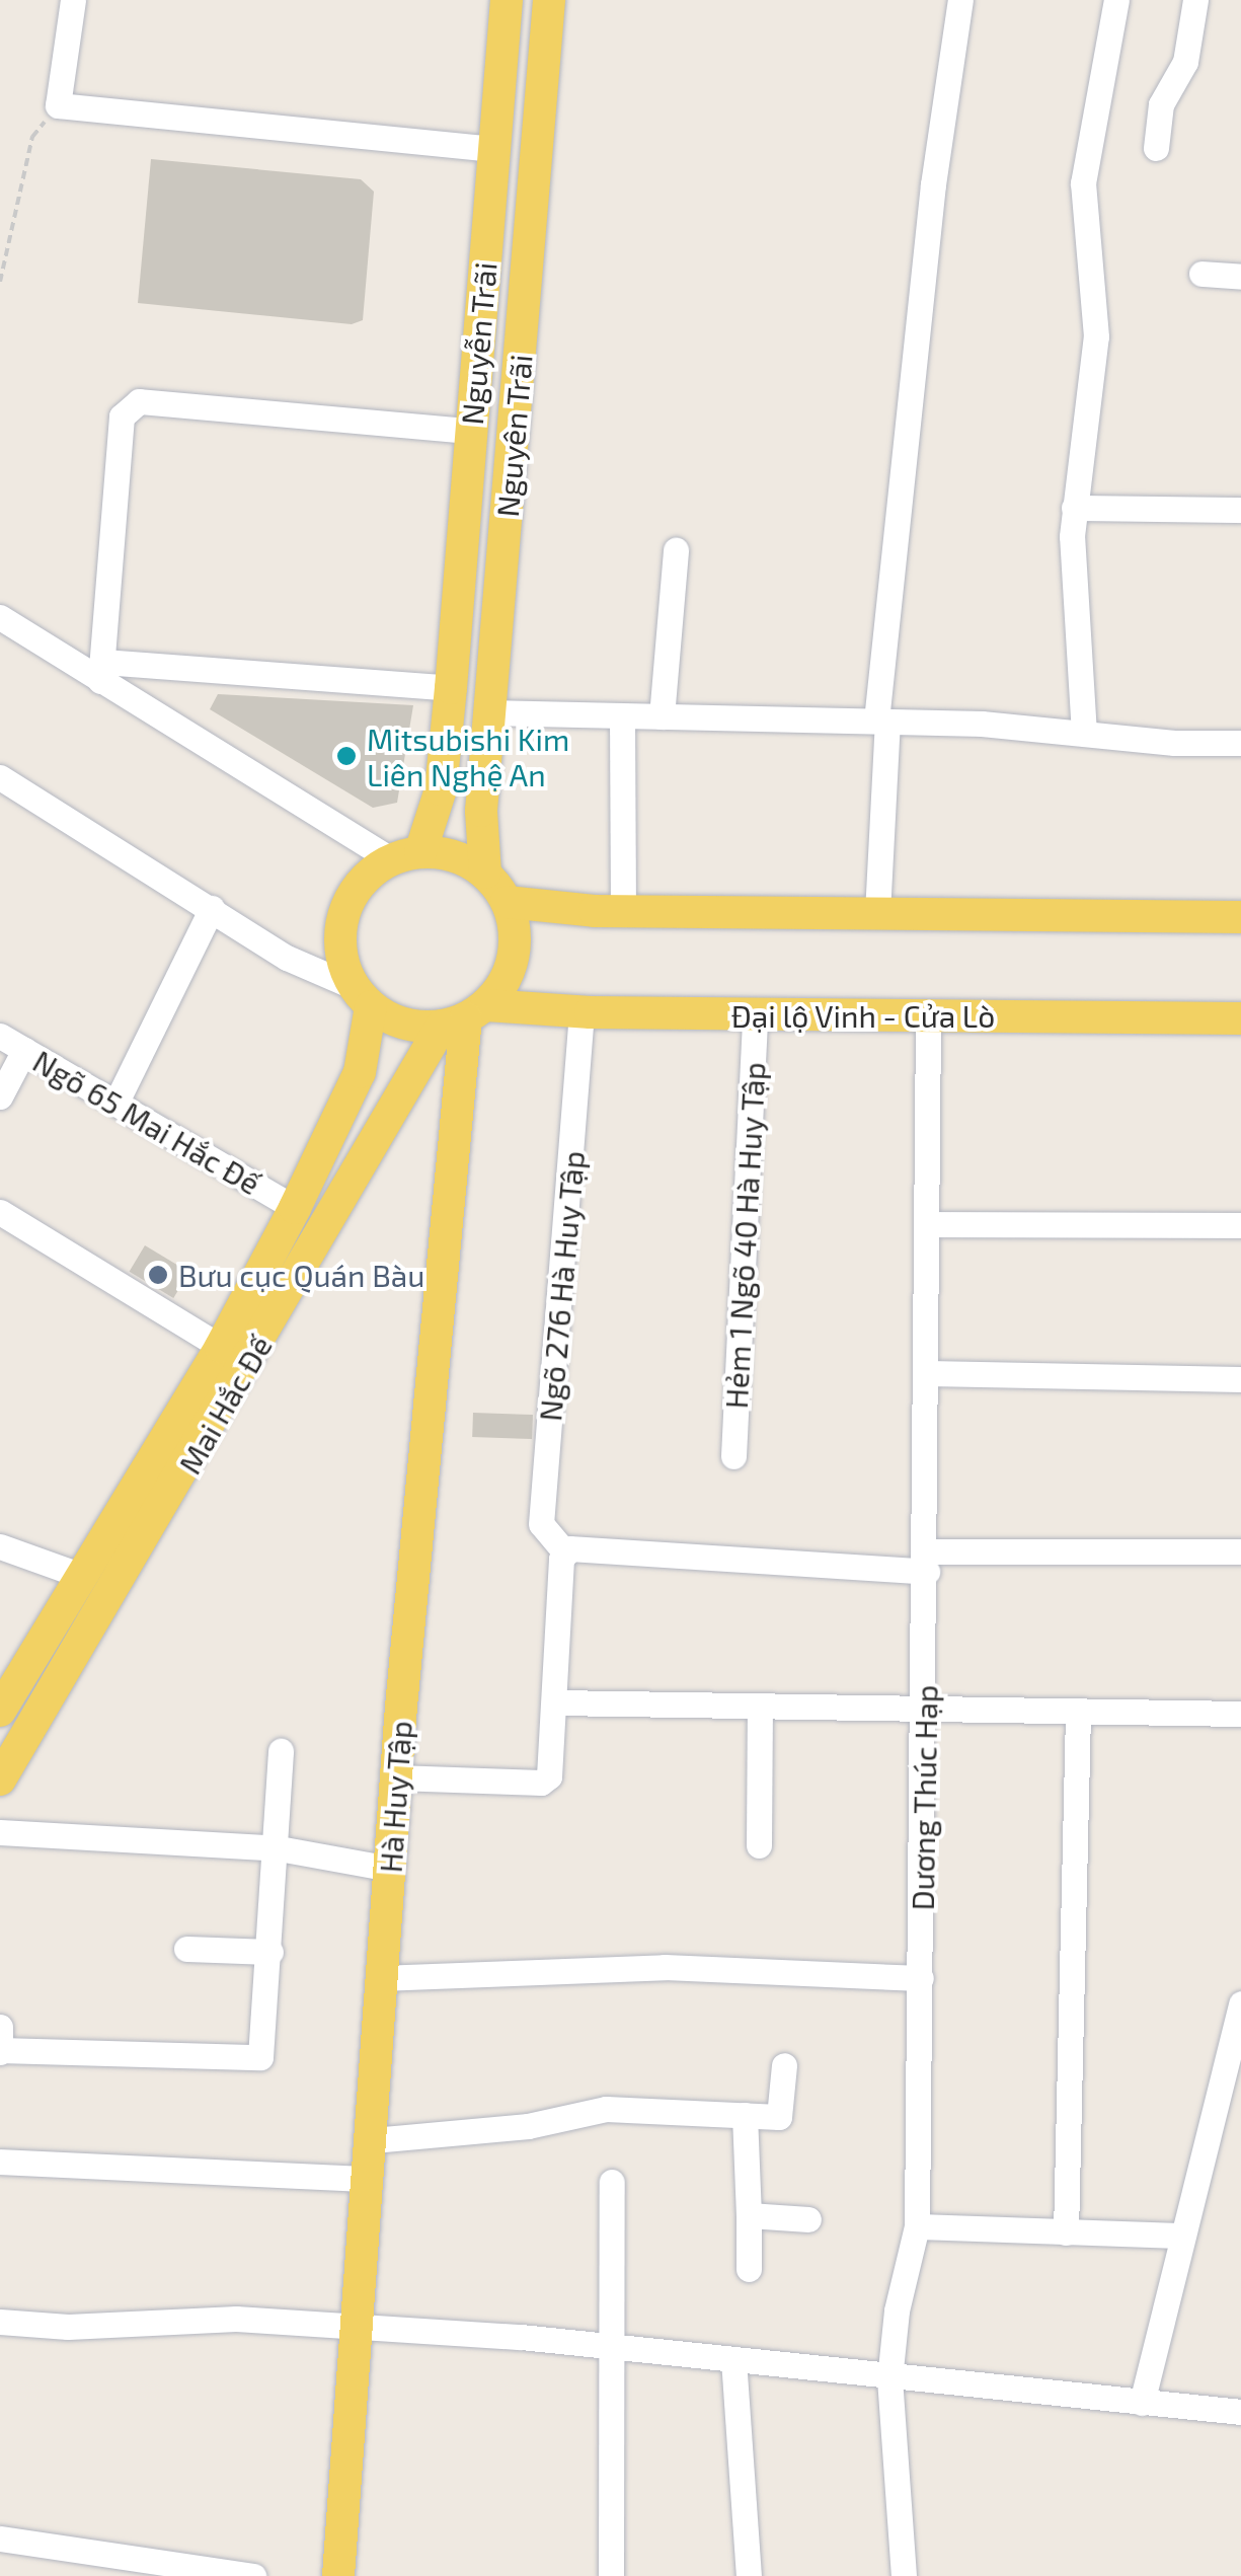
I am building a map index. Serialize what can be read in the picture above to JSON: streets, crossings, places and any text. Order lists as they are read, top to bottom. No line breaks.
{"streets":{"main road":["Nguyễn Trãi","Nguyên Trãi","Đại lộ Vinh - Cửa Lò","Mai Hắc Đế","Hà Huy Tập"],"street":["Ngõ 65 Mai Hắc Đế","Hẻm 1 Ngõ 40 Hà Huy Tập","Ngõ 276 Hà Huy Tập","Dương Thúc Hạp"]},"crossings":[["Nguyên Trãi","Đại lộ Vinh - Cửa Lò"],["Nguyên Trãi","Mai Hắc Đế"],["Nguyên Trãi","Hà Huy Tập"],["Đại lộ Vinh - Cửa Lò","Hẻm 1 Ngõ 40 Hà Huy Tập"],["Đại lộ Vinh - Cửa Lò","Ngõ 276 Hà Huy Tập"],["Đại lộ Vinh - Cửa Lò","Mai Hắc Đế"],["Đại lộ Vinh - Cửa Lò","Hà Huy Tập"],["Đại lộ Vinh - Cửa Lò","Dương Thúc Hạp"],["Ngõ 65 Mai Hắc Đế","Mai Hắc Đế"],["Mai Hắc Đế","Hà Huy Tập"]],"places":["Mitsubishi Kim Liên Nghệ An","Bưu cục Quán Bàu"]}
